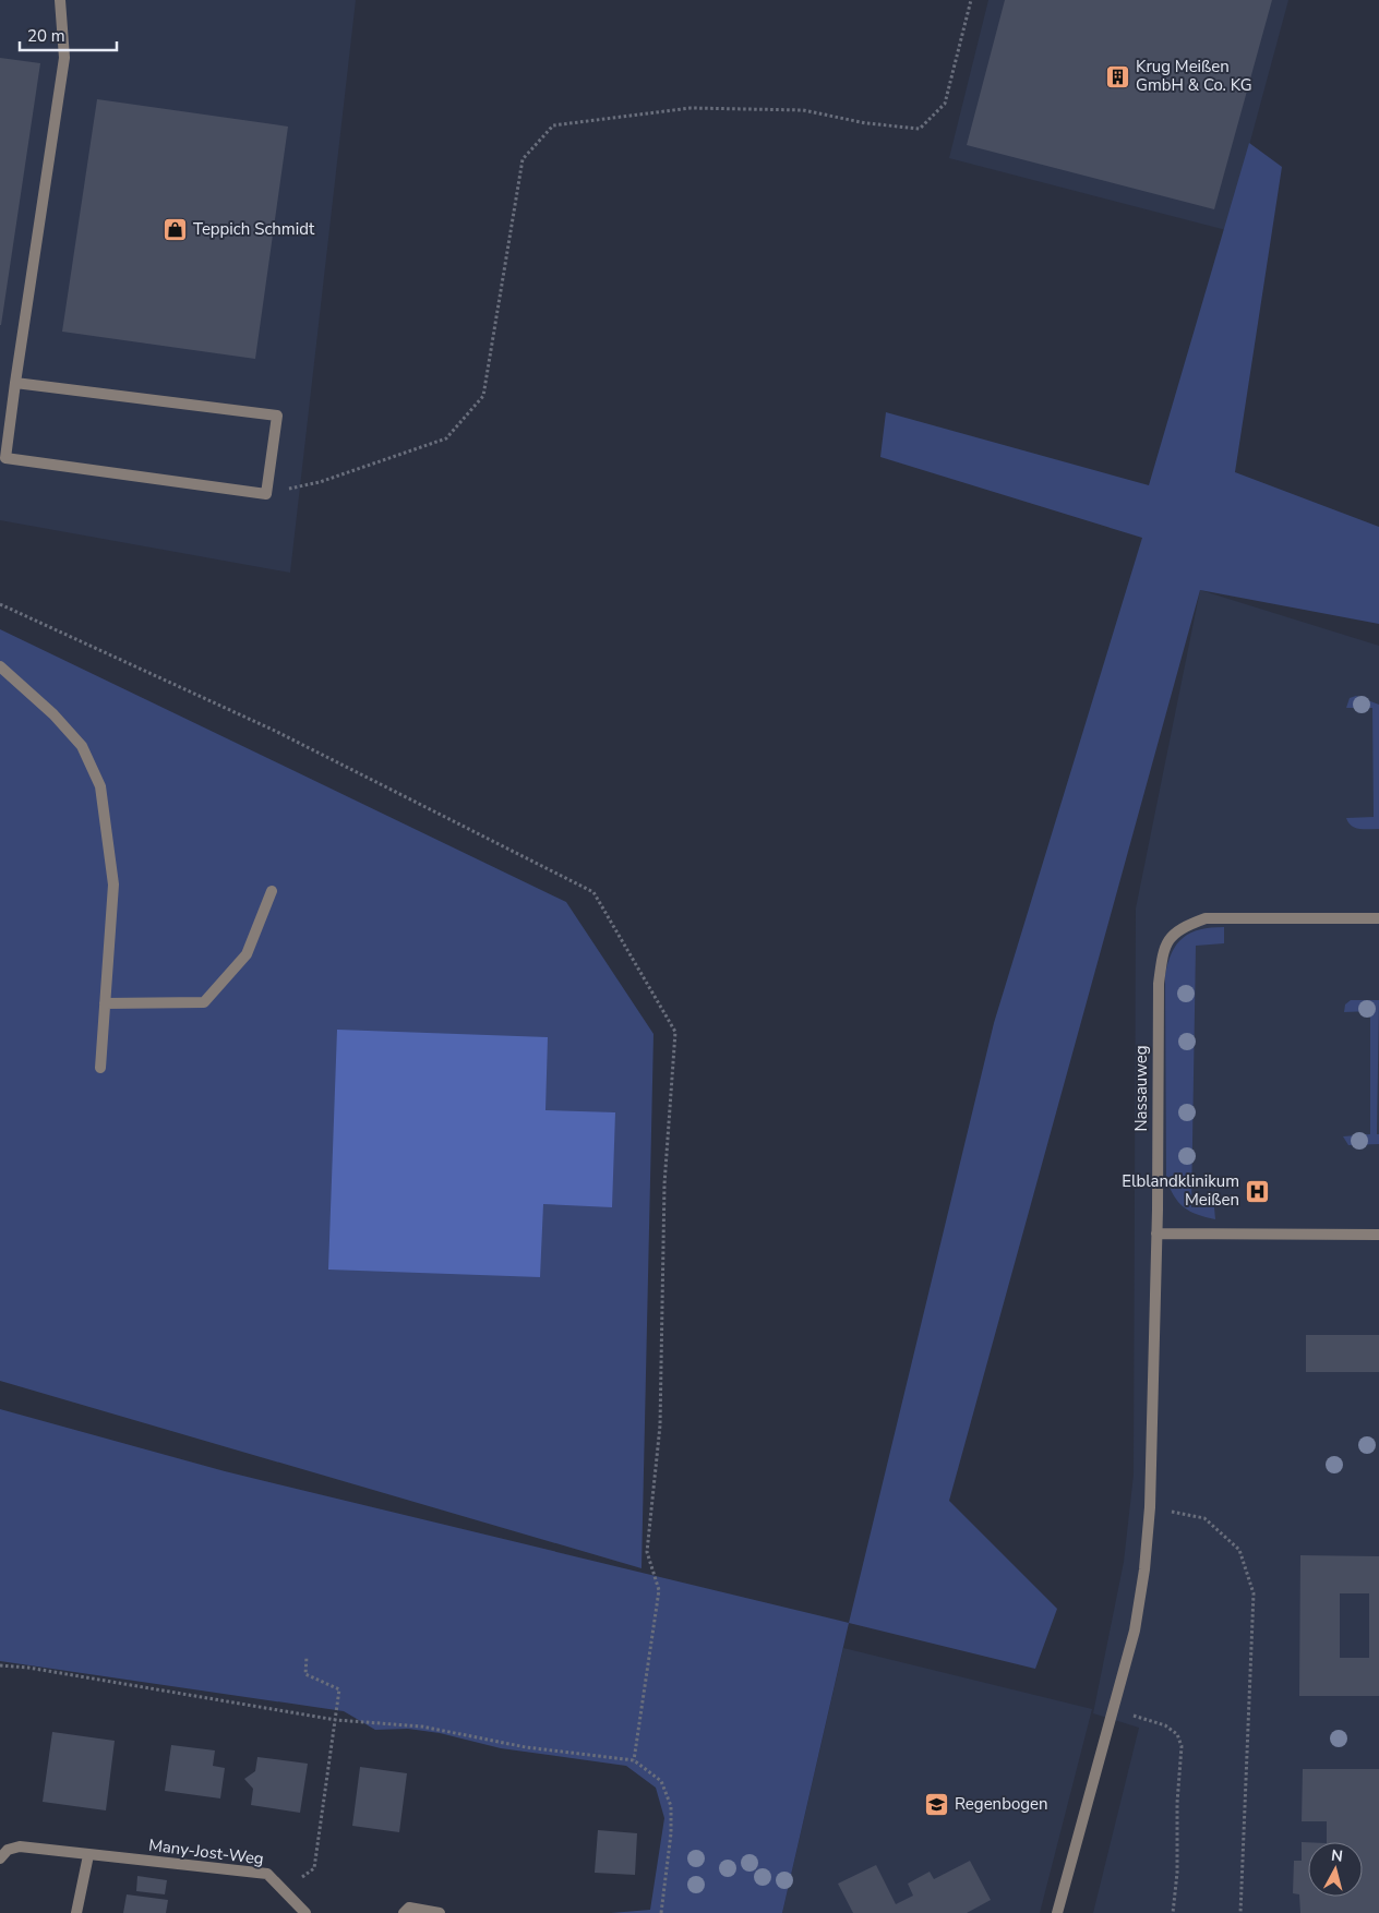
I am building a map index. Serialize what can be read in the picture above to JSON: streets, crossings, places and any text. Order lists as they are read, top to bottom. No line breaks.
{"streets":{"street":["Nassauweg","Many-Jost-Weg"]},"places":{"building":["Krug Meißen GmbH & Co. KG"],"shop":["Teppich Schmidt"],"hospital":["Elblandklinikum Meißen"],"school or university":["Regenbogen"]},"scale_bar":"20 m","north":"top"}
